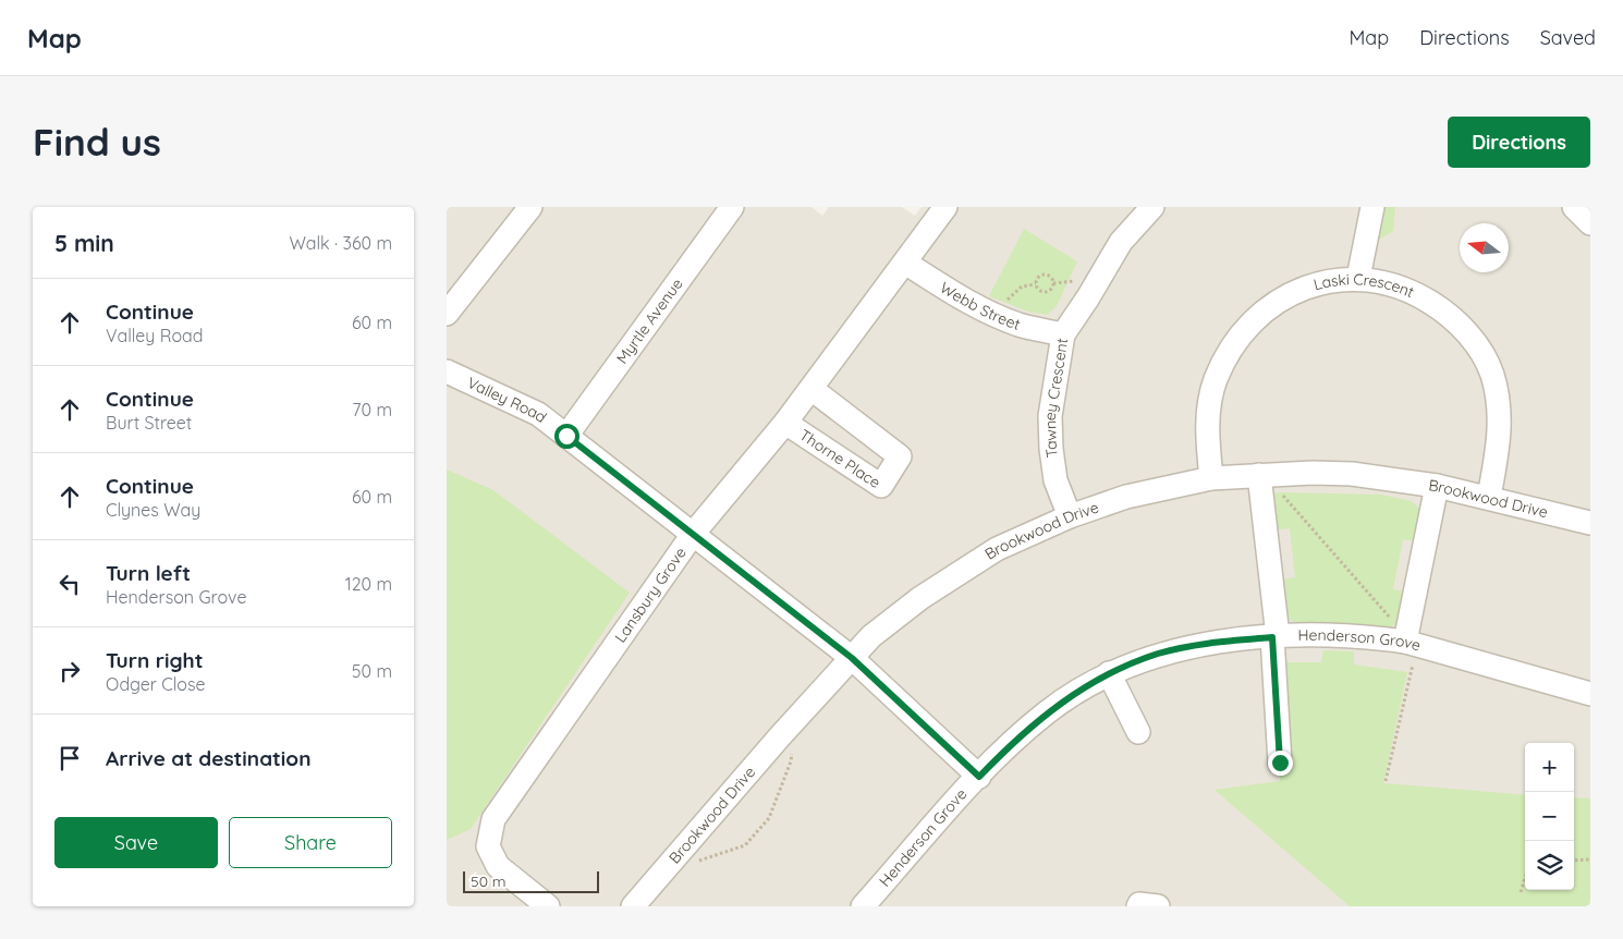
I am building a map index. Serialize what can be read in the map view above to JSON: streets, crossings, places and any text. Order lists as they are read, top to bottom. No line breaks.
{"streets":{"street":["Laski Crescent","Webb Street","Myrtle Avenue","Tawney Crescent","Valley Road","Thorne Place","Brookwood Drive","Lansbury Grove","Henderson Grove"]},"crossings":[["Laski Crescent","Brookwood Drive"],["Webb Street","Tawney Crescent"],["Webb Street","Lansbury Grove"],["Myrtle Avenue","Valley Road"],["Tawney Crescent","Brookwood Drive"],["Valley Road","Brookwood Drive"],["Valley Road","Lansbury Grove"],["Valley Road","Henderson Grove"],["Thorne Place","Lansbury Grove"]],"scale_bar":"50 m","north":"left","page":{"header":"Map","nav":["Map","Directions","Saved"],"buttons":["Directions",["Save","Share"]],"title":"Find us","heading":["5 min","Walk · 360 m"],"list":[["Continue","Valley Road","60 m"],["Continue","Burt Street","70 m"],["Continue","Clynes Way","60 m"],["Turn left","Henderson Grove","120 m"],["Turn right","Odger Close","50 m"],"Arrive at destination"],"map_buttons":["+","−"],"scale":"50 m"}}
